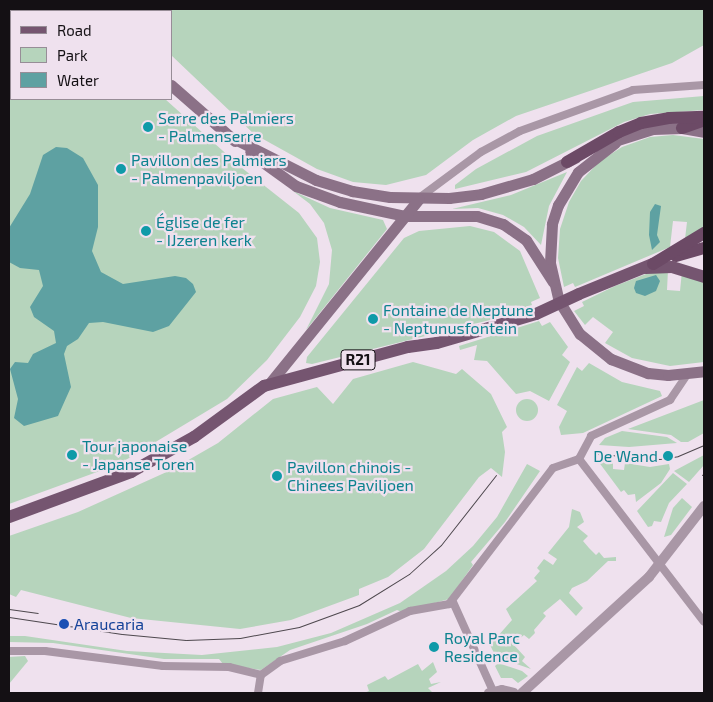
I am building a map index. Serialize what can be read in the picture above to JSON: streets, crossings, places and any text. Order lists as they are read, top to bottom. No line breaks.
{"streets":{"main road":["R21"]},"places":["Serre des Palmiers - Palmenserre","Pavillon des Palmiers - Palmenpaviljoen","Église de fer - IJzeren kerk","Fontaine de Neptune - Neptunusfontein","Tour japonaise - Japanse Toren","De Wand","Pavillon chinois - Chinees Paviljoen","Araucaria","Royal Parc Residence"],"legend":["Road","Park","Water"]}
